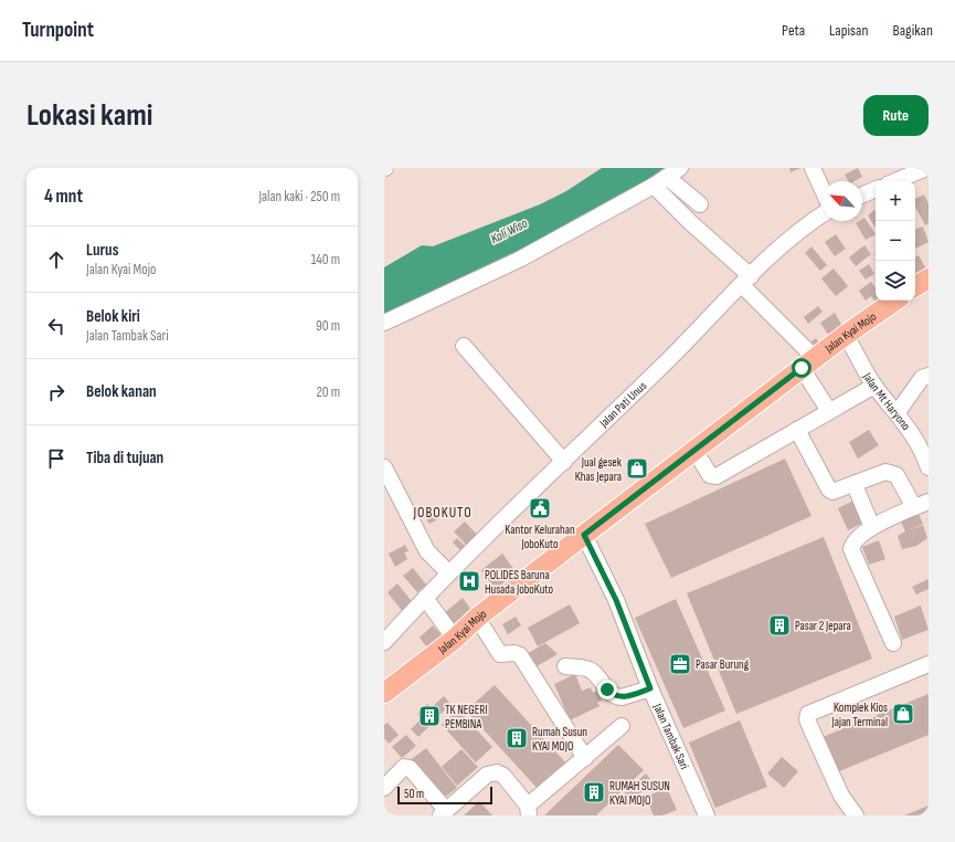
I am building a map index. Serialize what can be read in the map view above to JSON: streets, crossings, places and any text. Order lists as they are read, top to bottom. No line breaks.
{"streets":{"main road":["Jalan Kyai Mojo"],"street":["Jalan Mt Haryono","Jalan Pati Unus","Jalan Tambak Sari"]},"crossings":[["Jalan Kyai Mojo","Jalan Mt Haryono"],["Jalan Kyai Mojo","Jalan Tambak Sari"]],"districts":["JOBOKUTO"],"water":["Kali Wiso"],"places":{"shop":["Jual gesek Khas Jepara","Komplek Kios Jajan Terminal"],"public building":["Kantor Kelurahan JoboKuto"],"hospital":["POLIDES Baruna Husada JoboKuto"],"building":["Pasar 2 Jepara","TK NEGERI PEMBINA","Rumah Susun KYAI MOJO","RUMAH SUSUN KYAI MOJO"],"office":["Pasar Burung"]},"scale_bar":"50 m","north":"top left","page":{"header":"Turnpoint","nav":["Peta","Lapisan","Bagikan"],"buttons":"Rute","title":"Lokasi kami","heading":["4 mnt","Jalan kaki · 250 m"],"map_buttons":["+","−"],"list":[["Lurus","Jalan Kyai Mojo","140 m"],["Belok kiri","Jalan Tambak Sari","90 m"],["Belok kanan","20 m"],"Tiba di tujuan"],"scale":"50 m"}}
